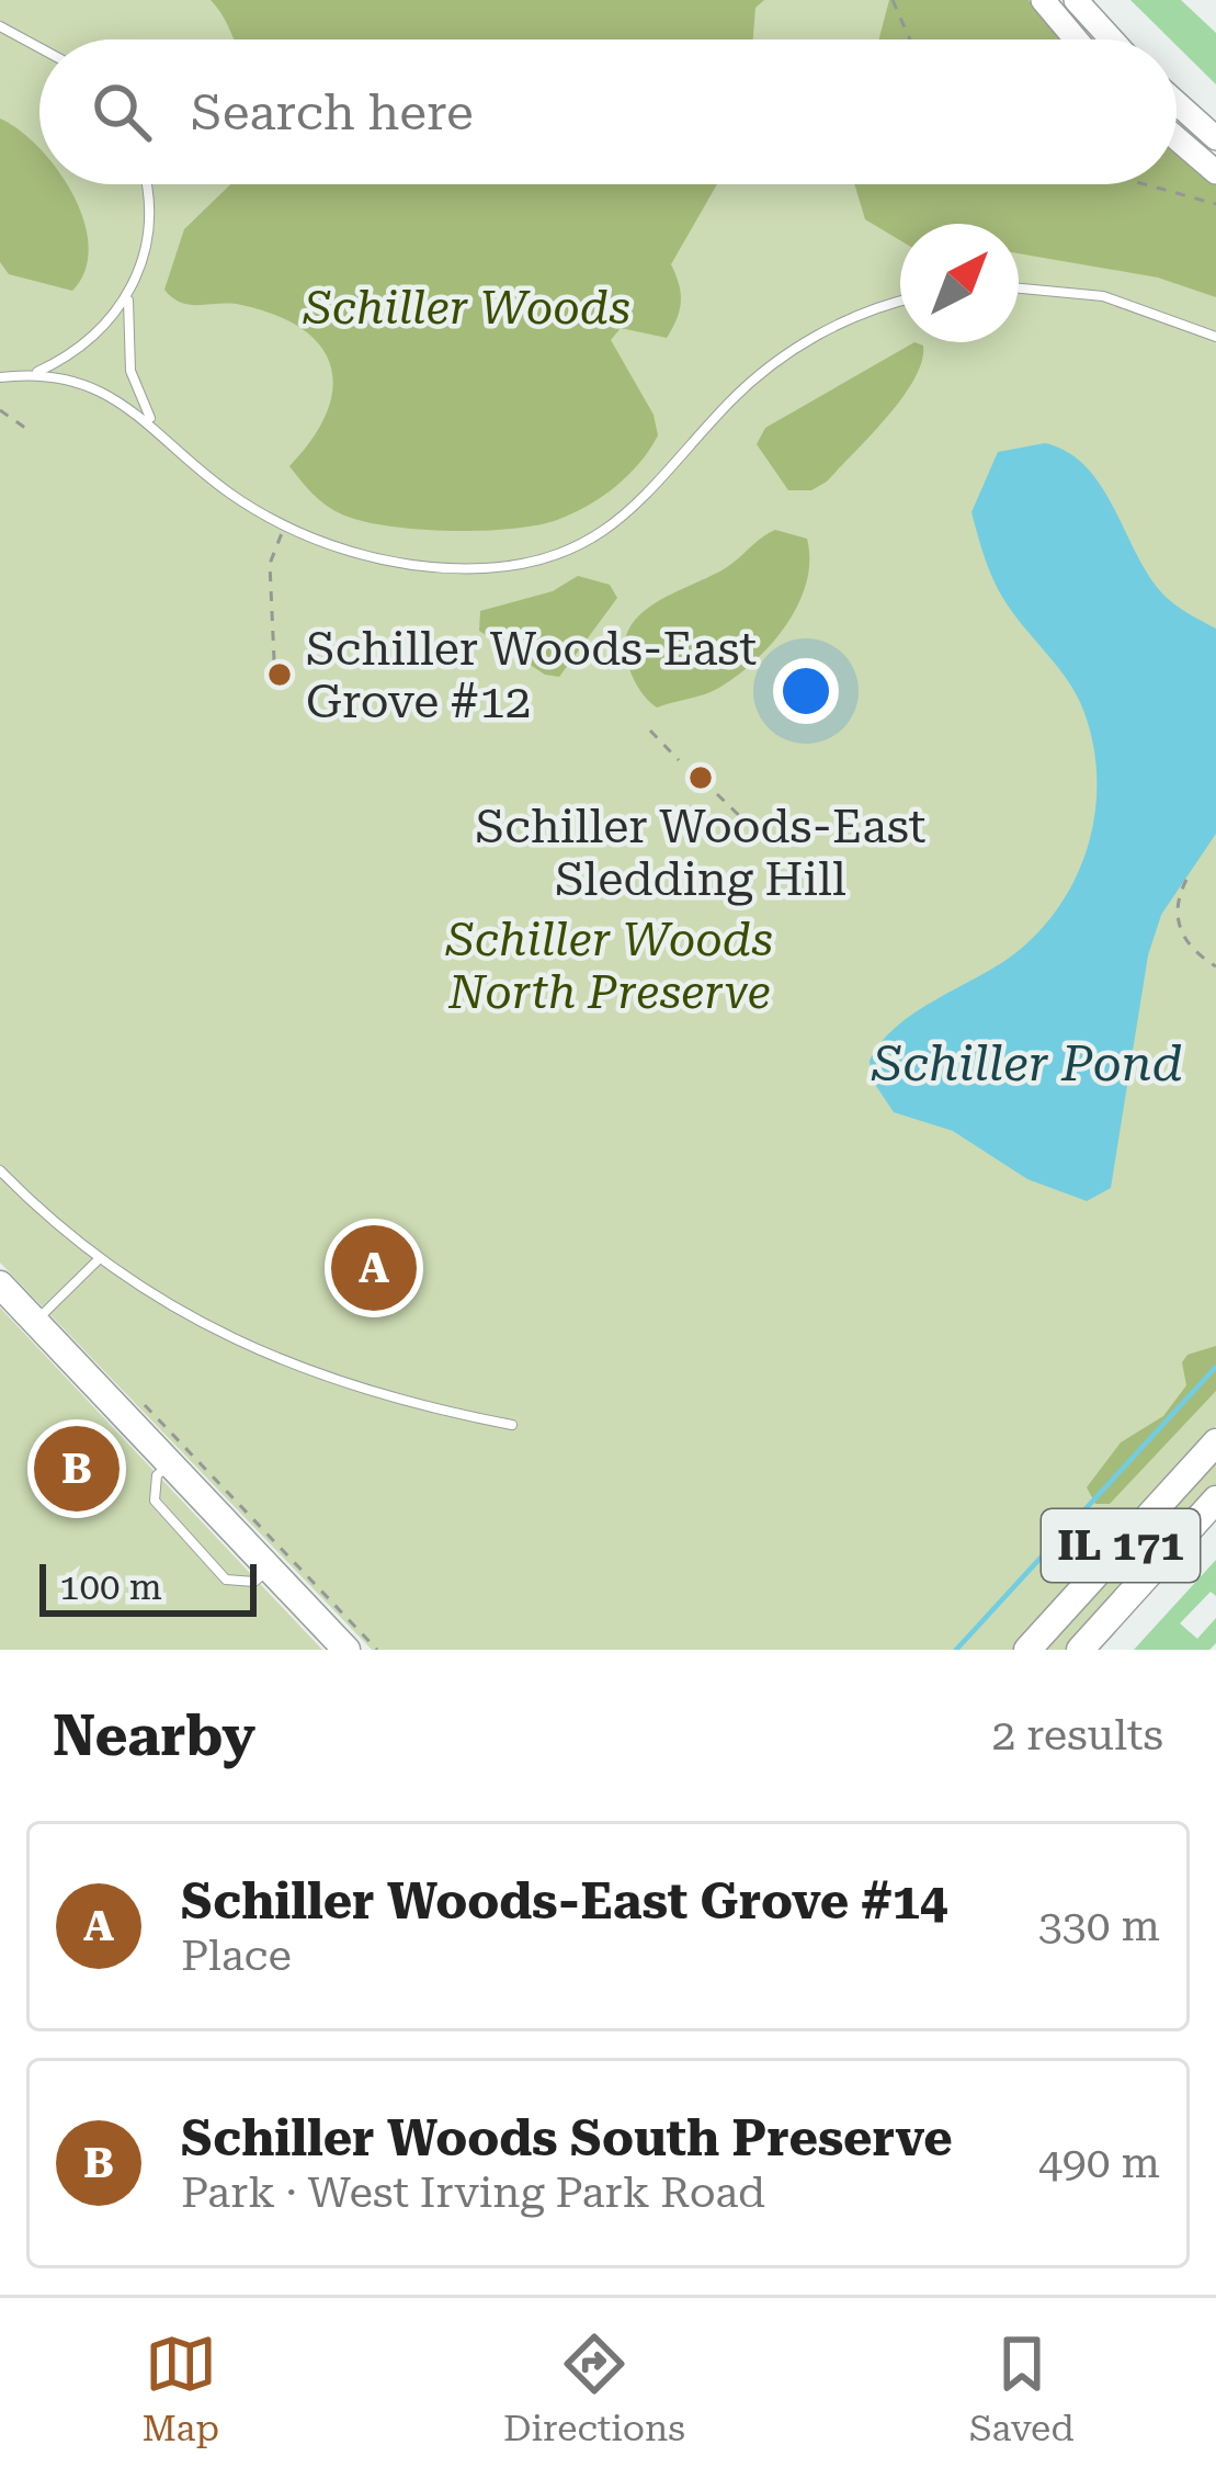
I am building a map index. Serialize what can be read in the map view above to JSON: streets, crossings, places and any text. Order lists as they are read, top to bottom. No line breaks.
{"streets":{"main road":["IL 171"]},"water":["Schiller Pond"],"parks":["Schiller Woods","Schiller Woods North Preserve"],"places":["Schiller Woods-East Grove #12","Schiller Woods-East Sledding Hill"],"scale_bar":"100 m","north":"top right","page":{"search":"Search here","pins":["A","B"],"scale":"100 m","heading":["Nearby","2 results"],"list":[{"mark":"A","name":"Schiller Woods-East Grove #14","note":"Place","value":"330 m"},{"mark":"B","name":"Schiller Woods South Preserve","note":"Park · West Irving Park Road","value":"490 m"}],"nav":["Map","Directions","Saved"]}}
